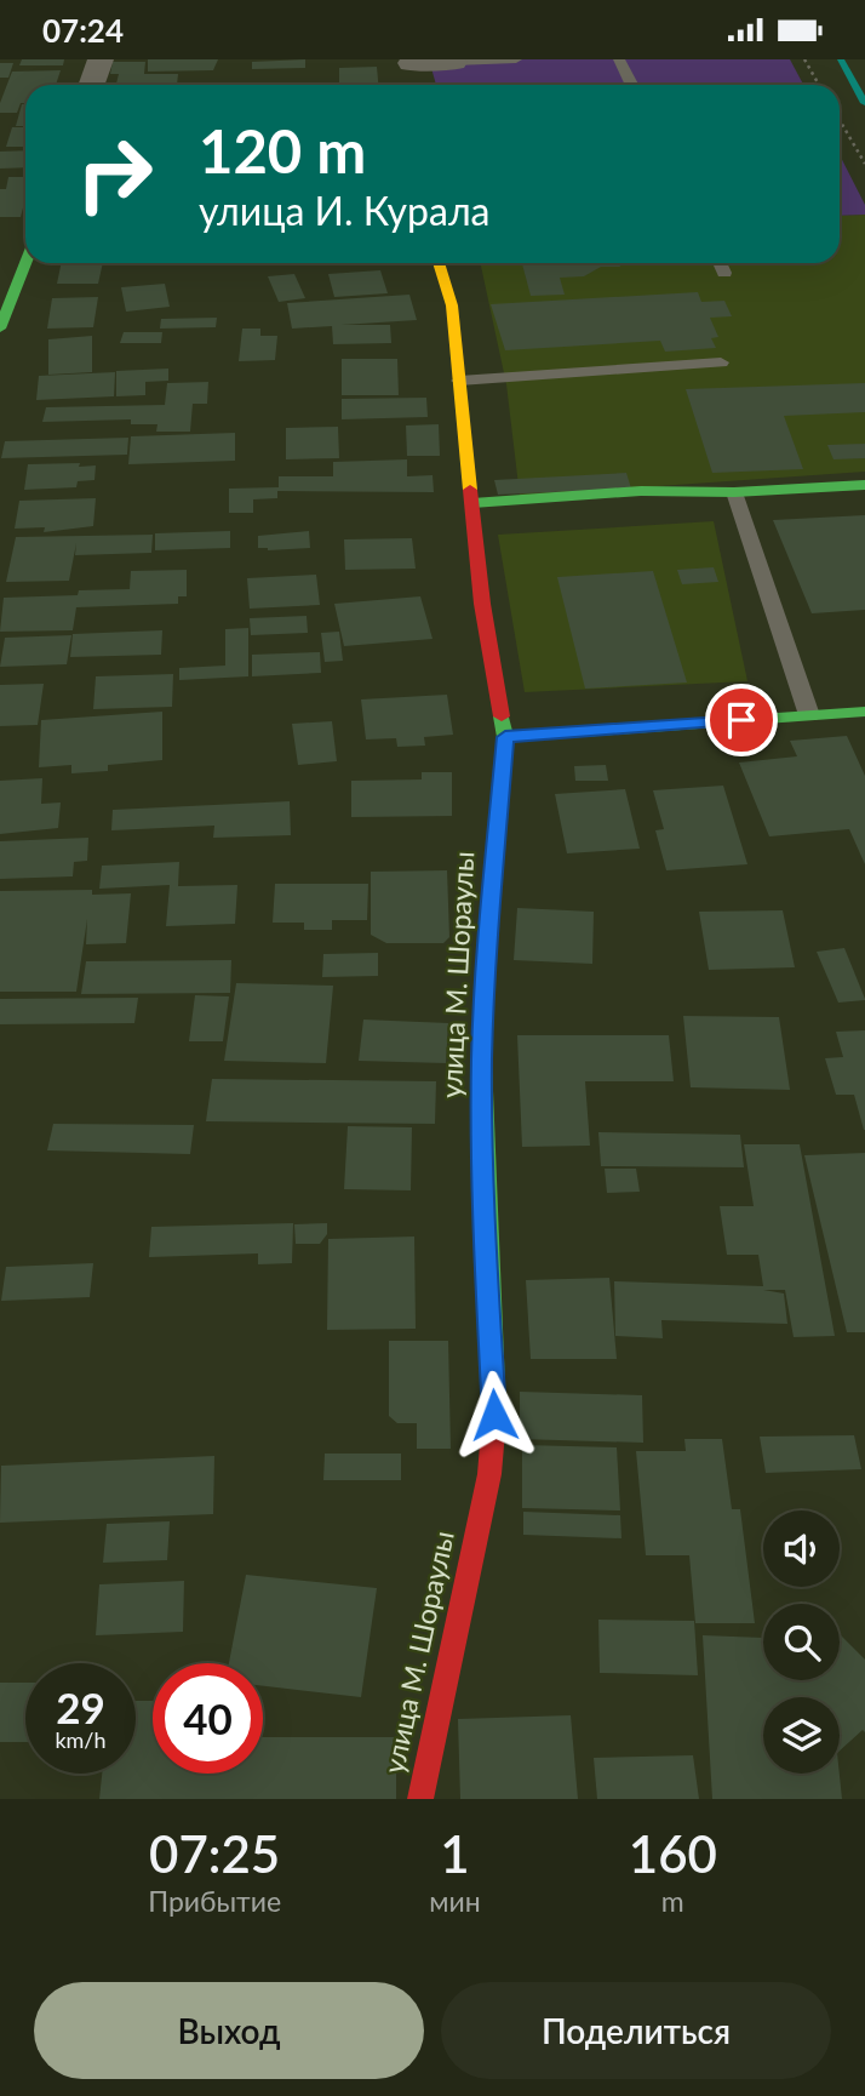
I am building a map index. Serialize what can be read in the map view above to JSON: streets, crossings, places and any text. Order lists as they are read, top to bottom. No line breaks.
{"streets":{"street":["улица М. Шораулы"]},"page":{"status":"07:24","turn":["120 m","улица И. Курала"],"speed":"29 km/h","limit":"40","eta":["07:25","Прибытие","1","мин","160","m"],"buttons":["Выход","Поделиться"]}}
